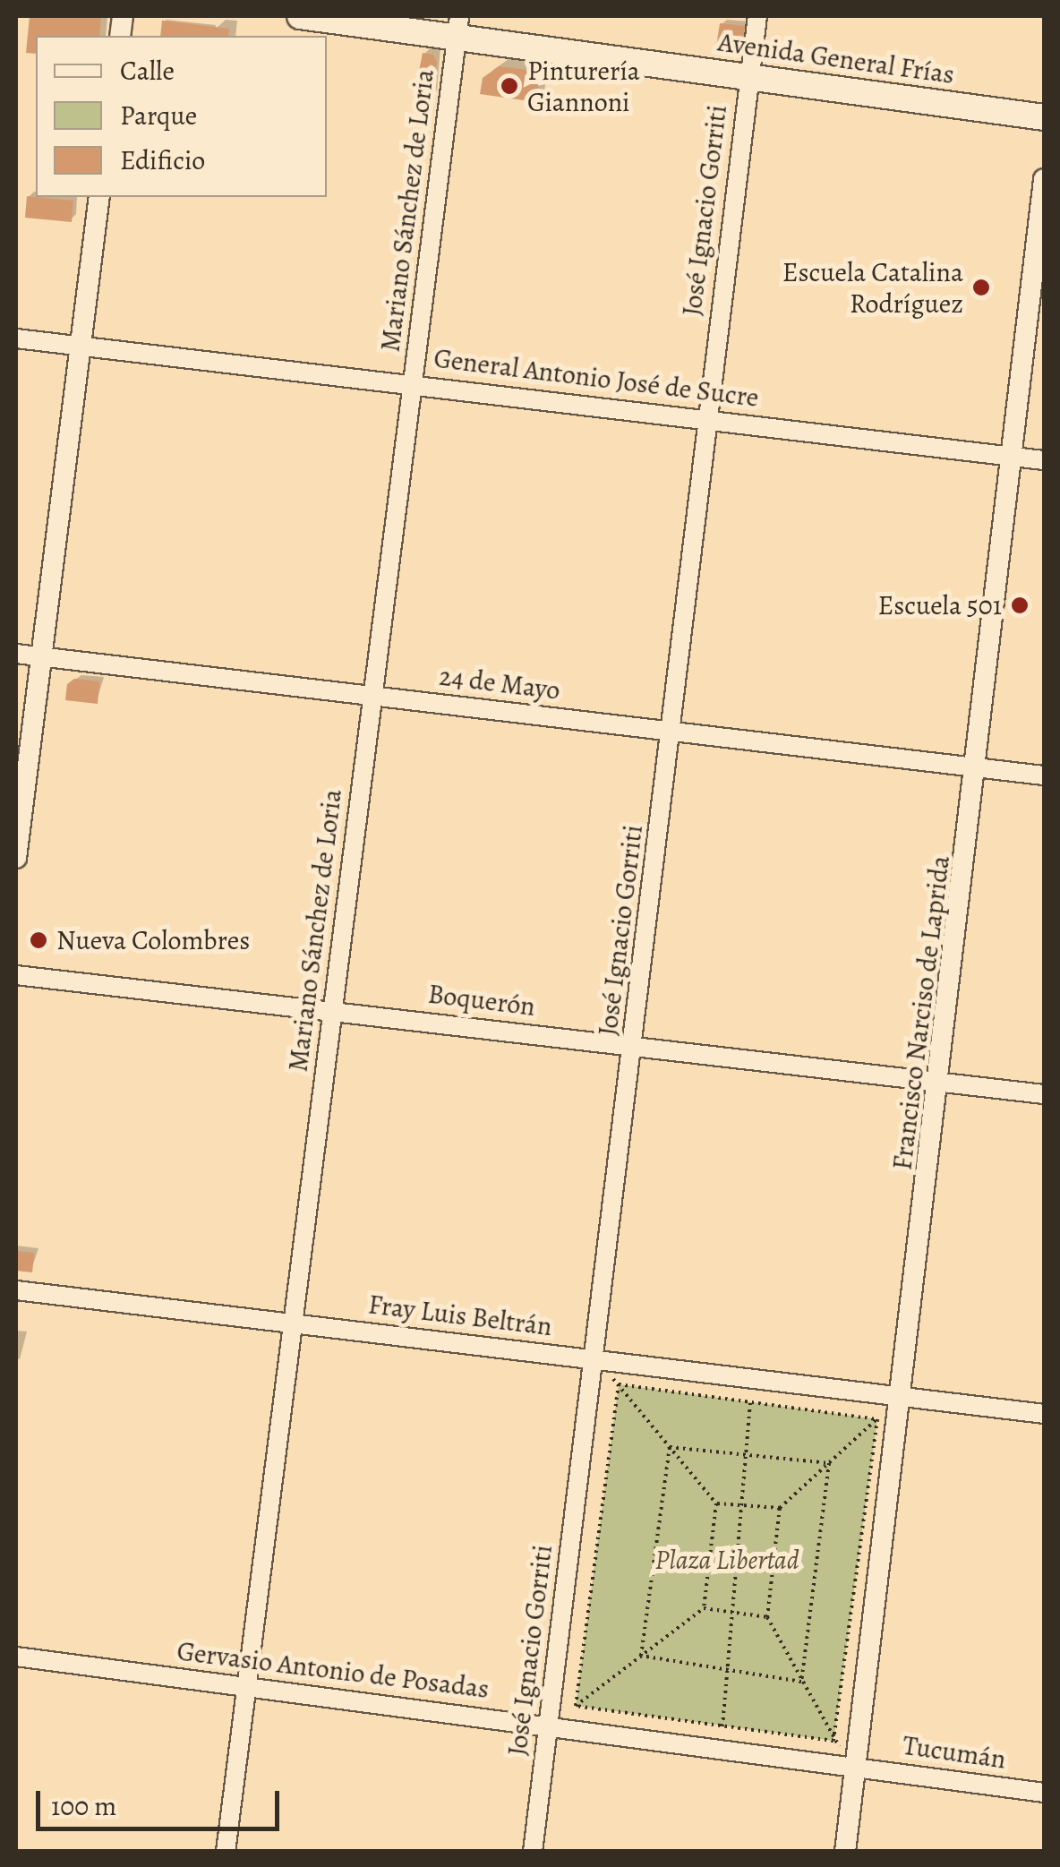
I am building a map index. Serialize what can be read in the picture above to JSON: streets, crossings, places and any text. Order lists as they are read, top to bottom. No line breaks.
{"streets":{"main road":["Avenida General Frías"],"street":["Mariano Sánchez de Loria","José Ignacio Gorriti","General Antonio José de Sucre","24 de Mayo","Boquerón","Francisco Narciso de Laprida","Fray Luis Beltrán","Gervasio Antonio de Posadas","Tucumán"]},"crossings":[["Avenida General Frías","Mariano Sánchez de Loria"],["Avenida General Frías","José Ignacio Gorriti"],["Mariano Sánchez de Loria","General Antonio José de Sucre"],["Mariano Sánchez de Loria","24 de Mayo"],["Mariano Sánchez de Loria","Boquerón"],["Mariano Sánchez de Loria","Fray Luis Beltrán"],["Mariano Sánchez de Loria","Gervasio Antonio de Posadas"],["José Ignacio Gorriti","General Antonio José de Sucre"],["José Ignacio Gorriti","24 de Mayo"],["José Ignacio Gorriti","Boquerón"],["José Ignacio Gorriti","Fray Luis Beltrán"],["José Ignacio Gorriti","Gervasio Antonio de Posadas"],["General Antonio José de Sucre","Francisco Narciso de Laprida"],["24 de Mayo","Francisco Narciso de Laprida"],["Boquerón","Francisco Narciso de Laprida"],["Francisco Narciso de Laprida","Fray Luis Beltrán"],["Francisco Narciso de Laprida","Gervasio Antonio de Posadas"],["Francisco Narciso de Laprida","Tucumán"],["Gervasio Antonio de Posadas","Tucumán"]],"parks":["Plaza Libertad"],"places":["Pinturería Giannoni","Escuela Catalina Rodríguez","Escuela 501","Nueva Colombres"],"legend":["Calle","Parque","Edificio"],"scale_bar":"100 m"}
